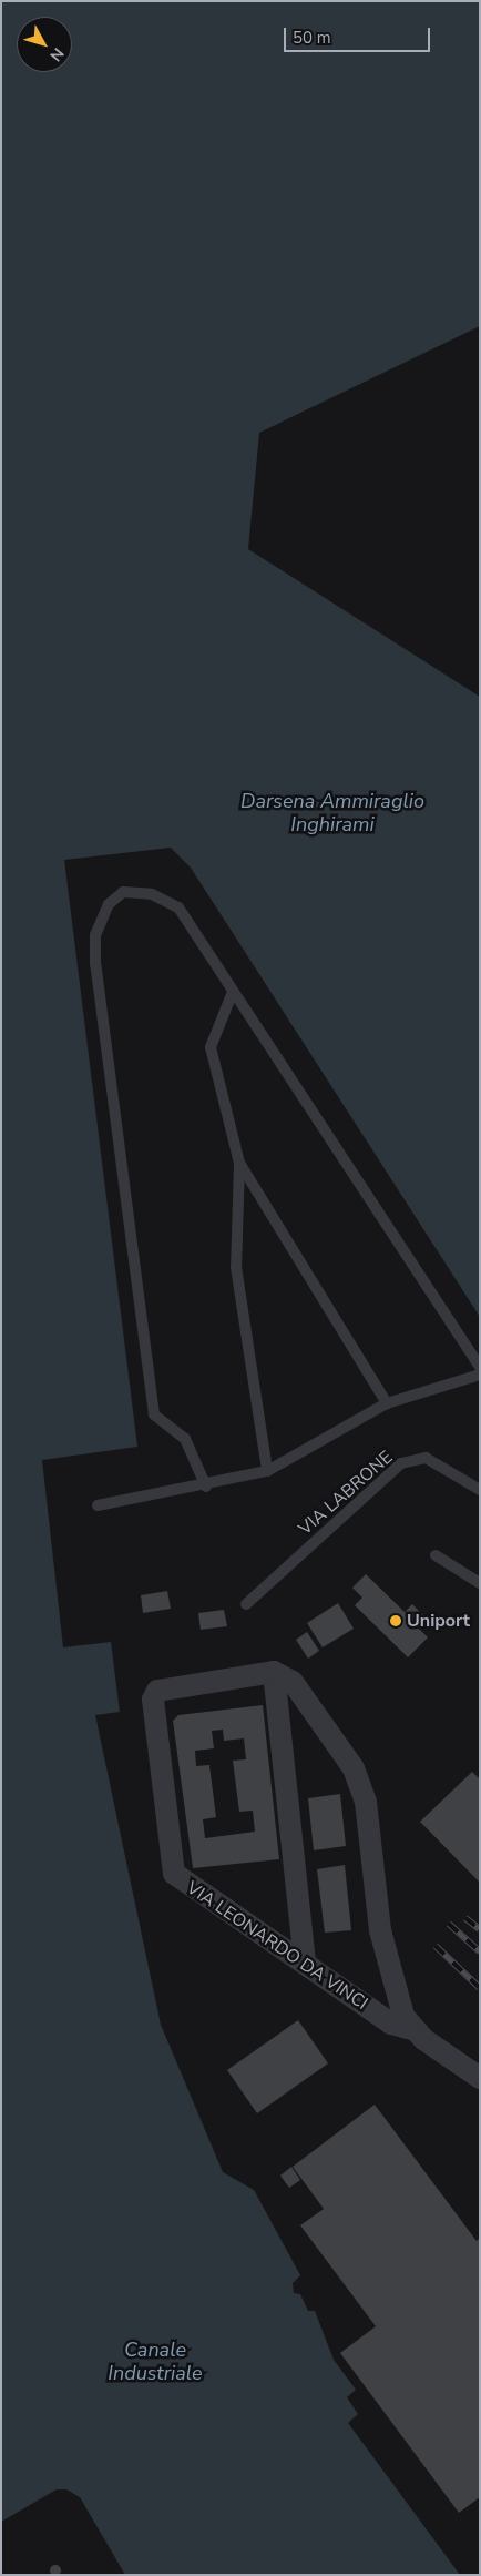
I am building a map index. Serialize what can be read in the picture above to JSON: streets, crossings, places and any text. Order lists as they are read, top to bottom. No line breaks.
{"streets":{"street":["VIA LEONARDO DA VINCI"],"lane":["VIA LABRONE"]},"water":["Darsena Ammiraglio Inghirami","Canale Industriale"],"places":["Uniport"],"scale_bar":"50 m","north":"bottom right"}
